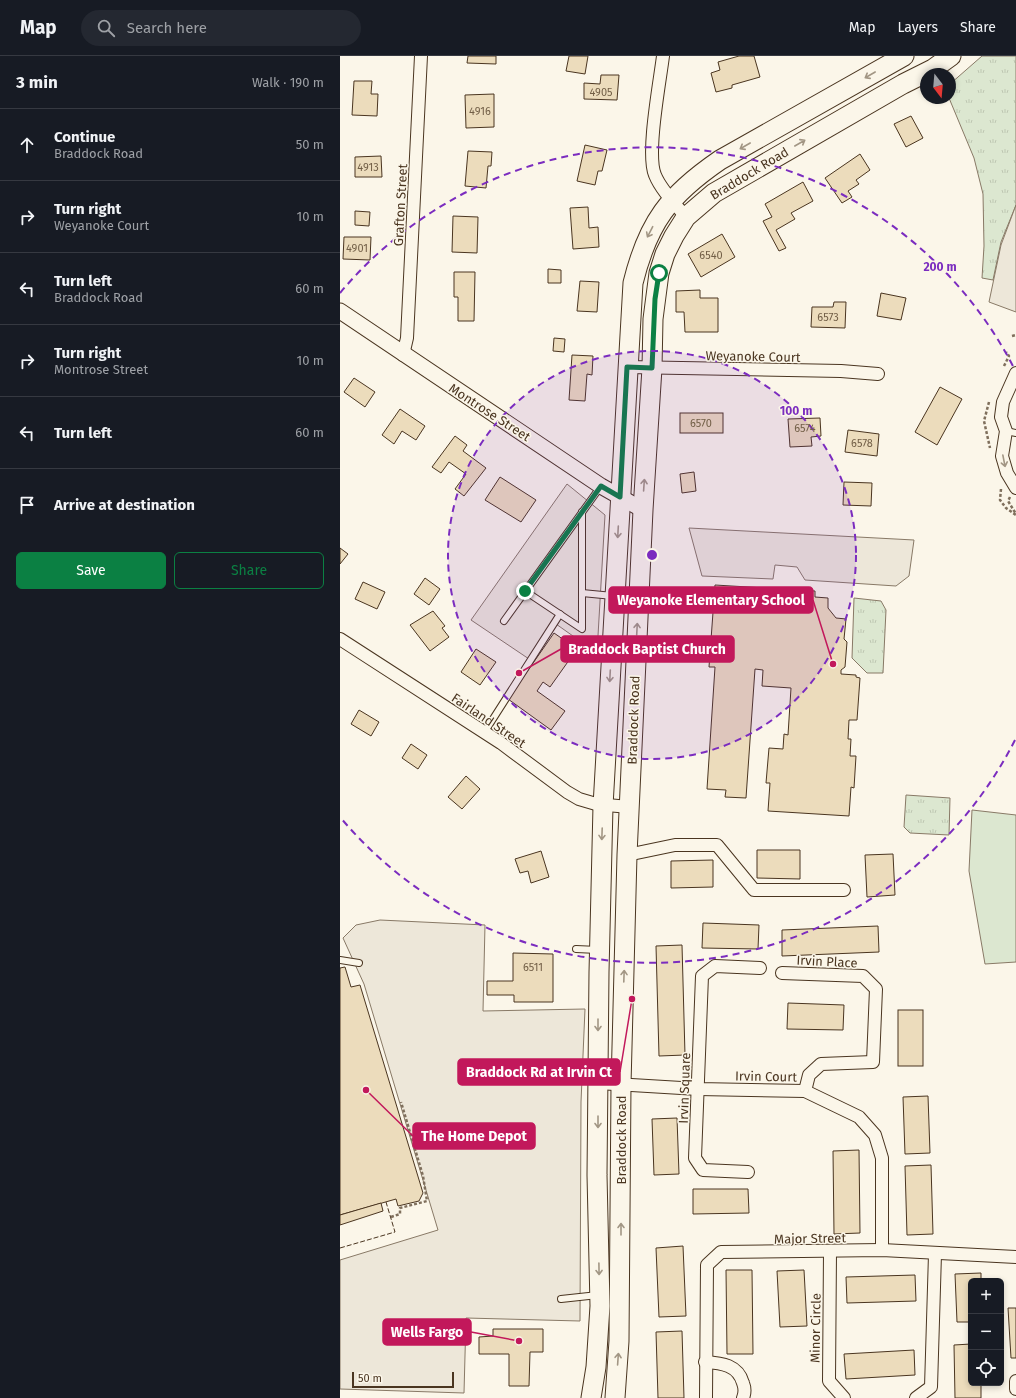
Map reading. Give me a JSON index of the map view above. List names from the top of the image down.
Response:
{
  "streets": {
    "main road": ["Braddock Road"],
    "street": [
      "Grafton Street",
      "Weyanoke Court",
      "Montrose Street",
      "Fairland Street",
      "Irvin Place",
      "Irvin Court",
      "Irvin Square",
      "Major Street",
      "Minor Circle"
    ]
  },
  "crossings": [
    ["Braddock Road", "Weyanoke Court"],
    ["Braddock Road", "Montrose Street"],
    ["Braddock Road", "Fairland Street"],
    ["Braddock Road", "Irvin Court"],
    ["Grafton Street", "Montrose Street"],
    ["Irvin Place", "Irvin Court"],
    ["Irvin Court", "Irvin Square"],
    ["Irvin Court", "Major Street"],
    ["Major Street", "Minor Circle"]
  ],
  "places": [
    "Weyanoke Elementary School",
    "Braddock Baptist Church",
    "Braddock Rd at Irvin Ct",
    "The Home Depot",
    "Wells Fargo"
  ],
  "house_numbers": [
    "4905",
    "4916",
    "4913",
    "4901",
    "6540",
    "6573",
    "6570",
    "6574",
    "6578",
    "6511"
  ],
  "scale_bar": "50 m",
  "north": "bottom",
  "page": {
    "header": "Map",
    "search": "Search here",
    "nav": ["Map", "Layers", "Share"],
    "heading": ["3 min", "Walk · 190 m"],
    "list": [
      ["Continue", "Braddock Road", "50 m"],
      ["Turn right", "Weyanoke Court", "10 m"],
      ["Turn left", "Braddock Road", "60 m"],
      ["Turn right", "Montrose Street", "10 m"],
      ["Turn left", "60 m"],
      "Arrive at destination"
    ],
    "buttons": ["Save", "Share"],
    "map_buttons": ["+", "−"],
    "scale": "50 m"
  },
  "rings": ["200 m", "100 m"]
}
